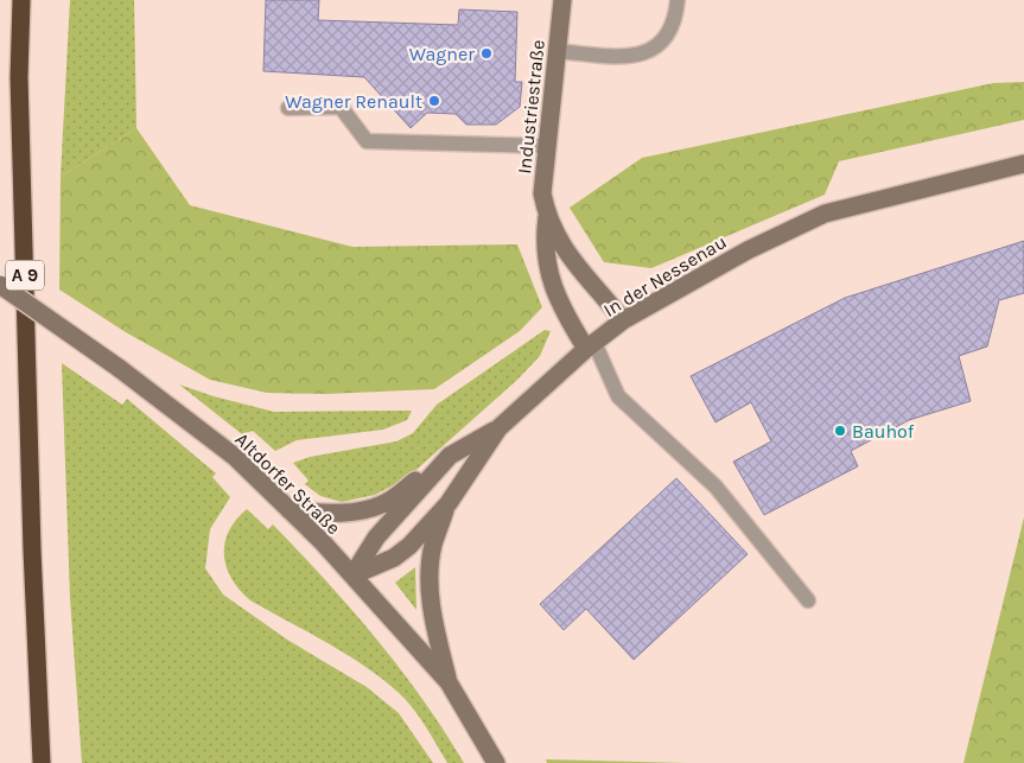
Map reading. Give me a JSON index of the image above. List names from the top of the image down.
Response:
{
  "streets": {
    "highway": ["A 9"],
    "street": ["Industriestraße", "In der Nessenau", "Altdorfer Straße"]
  },
  "crossings": [
    ["Industriestraße", "In der Nessenau"],
    ["In der Nessenau", "Altdorfer Straße"]
  ],
  "places": ["Wagner", "Wagner Renault", "Bauhof"]
}
